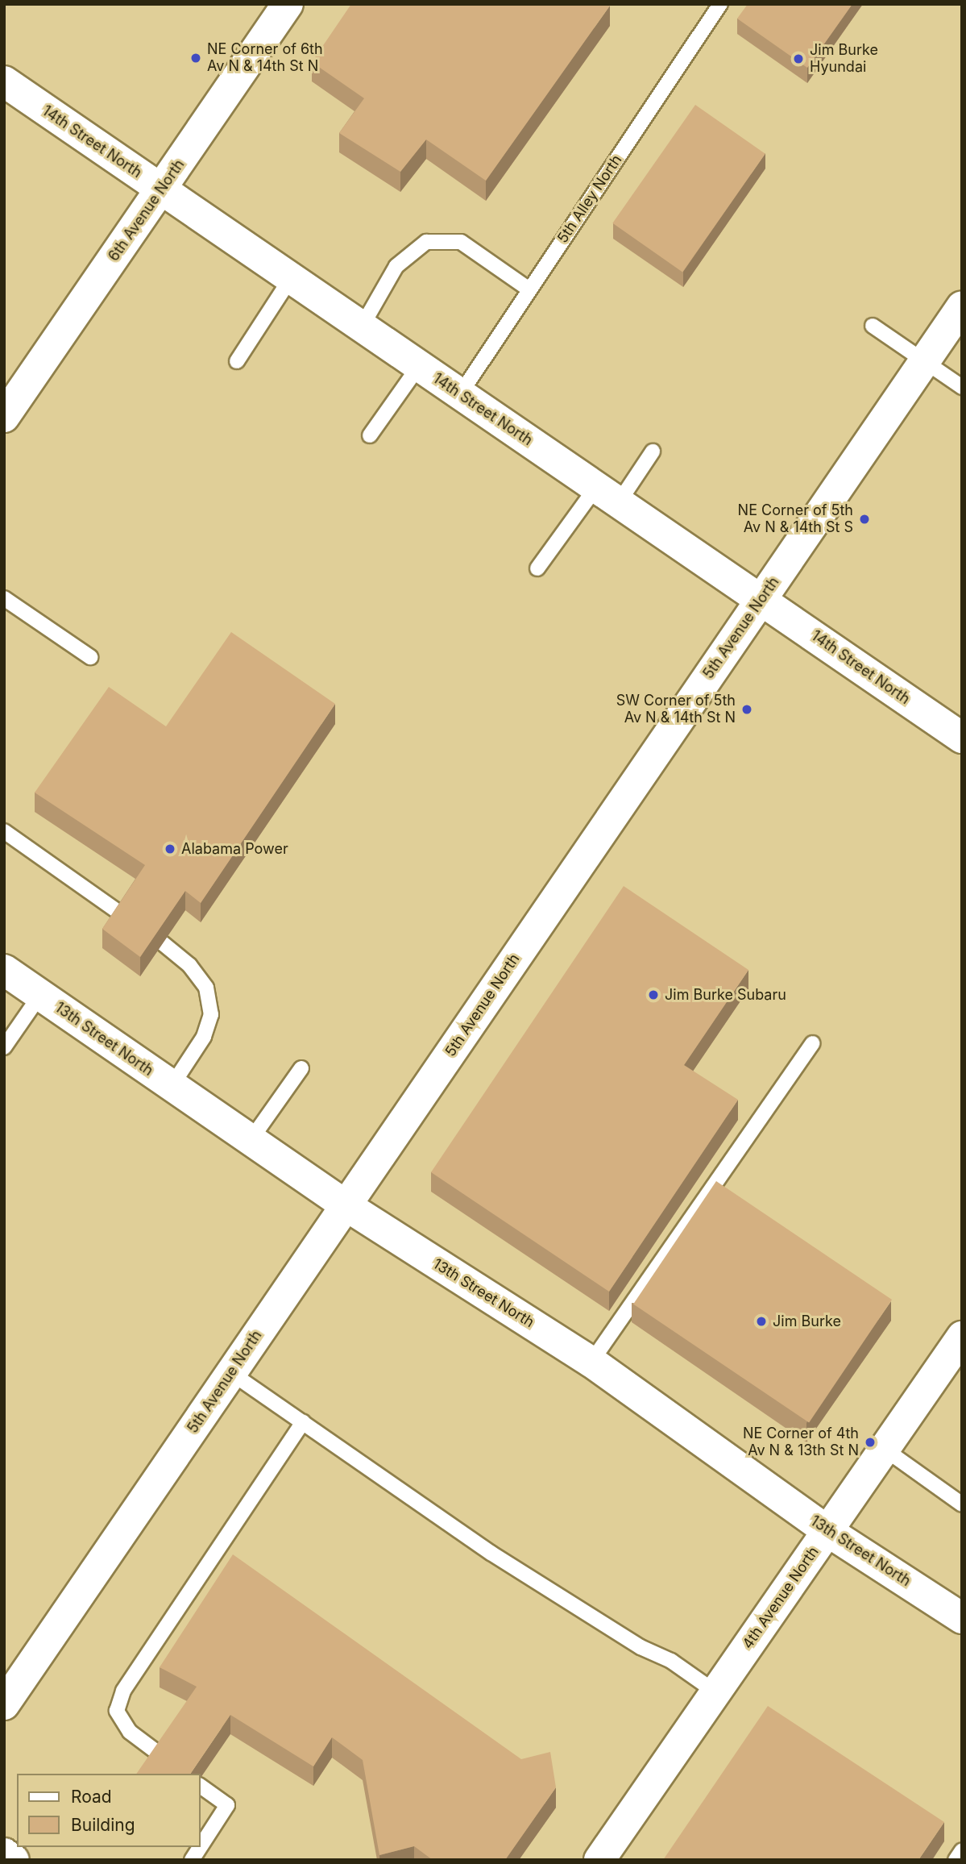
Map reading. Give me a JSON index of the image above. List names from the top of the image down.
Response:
{
  "streets": {
    "street": [
      "14th Street North",
      "6th Avenue North",
      "5th Avenue North",
      "13th Street North",
      "4th Avenue North"
    ],
    "lane": ["5th Alley North"]
  },
  "crossings": [
    ["14th Street North", "5th Alley North"],
    ["14th Street North", "6th Avenue North"],
    ["14th Street North", "5th Avenue North"],
    ["5th Avenue North", "13th Street North"],
    ["13th Street North", "4th Avenue North"]
  ],
  "places": [
    "NE Corner of 6th Av N & 14th St N",
    "Jim Burke Hyundai",
    "NE Corner of 5th Av N & 14th St S",
    "SW Corner of 5th Av N & 14th St N",
    "Alabama Power",
    "Jim Burke Subaru",
    "Jim Burke",
    "NE Corner of 4th Av N & 13th St N"
  ],
  "legend": ["Road", "Building"]
}
